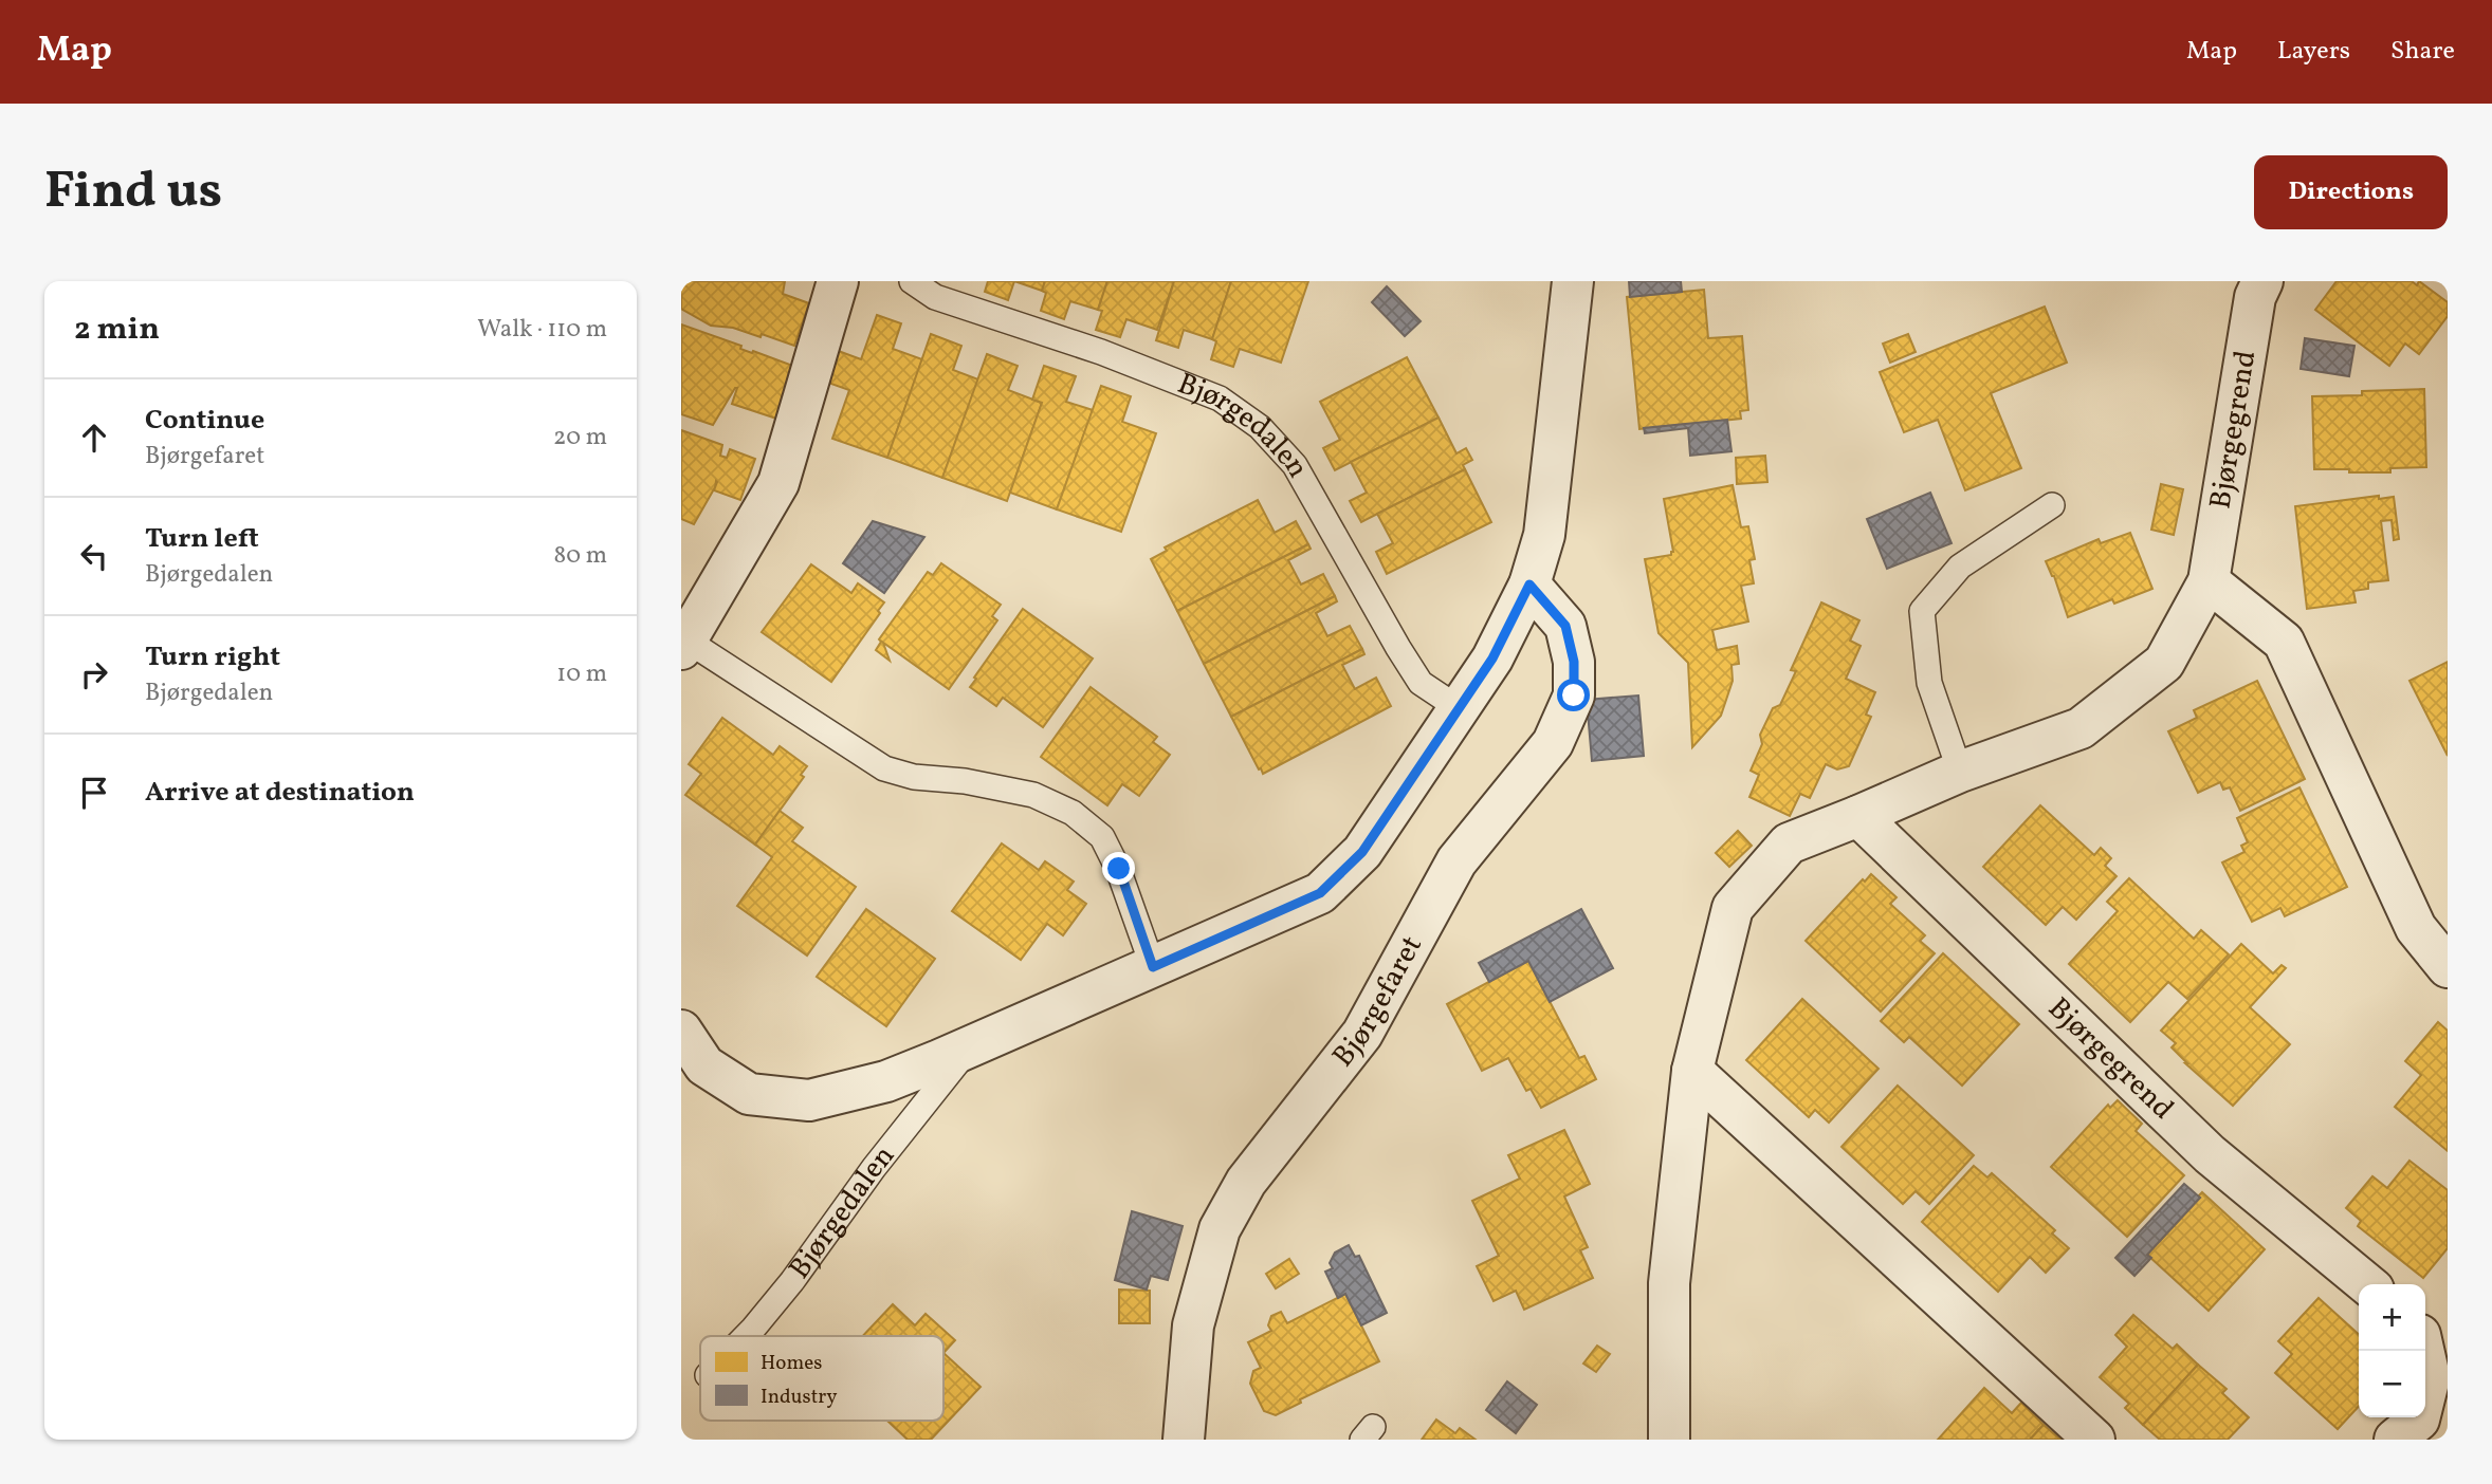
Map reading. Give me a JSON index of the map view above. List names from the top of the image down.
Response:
{
  "streets": {
    "street": ["Bjørgegrend", "Bjørgedalen", "Bjørgefaret"]
  },
  "crossings": [
    ["Bjørgedalen", "Bjørgefaret"]
  ],
  "legend": ["Homes", "Industry"],
  "page": {
    "header": "Map",
    "nav": ["Map", "Layers", "Share"],
    "buttons": "Directions",
    "title": "Find us",
    "heading": ["2 min", "Walk · 110 m"],
    "list": [
      ["Continue", "Bjørgefaret", "20 m"],
      ["Turn left", "Bjørgedalen", "80 m"],
      ["Turn right", "Bjørgedalen", "10 m"],
      "Arrive at destination"
    ],
    "map_buttons": ["+", "−"]
  }
}
